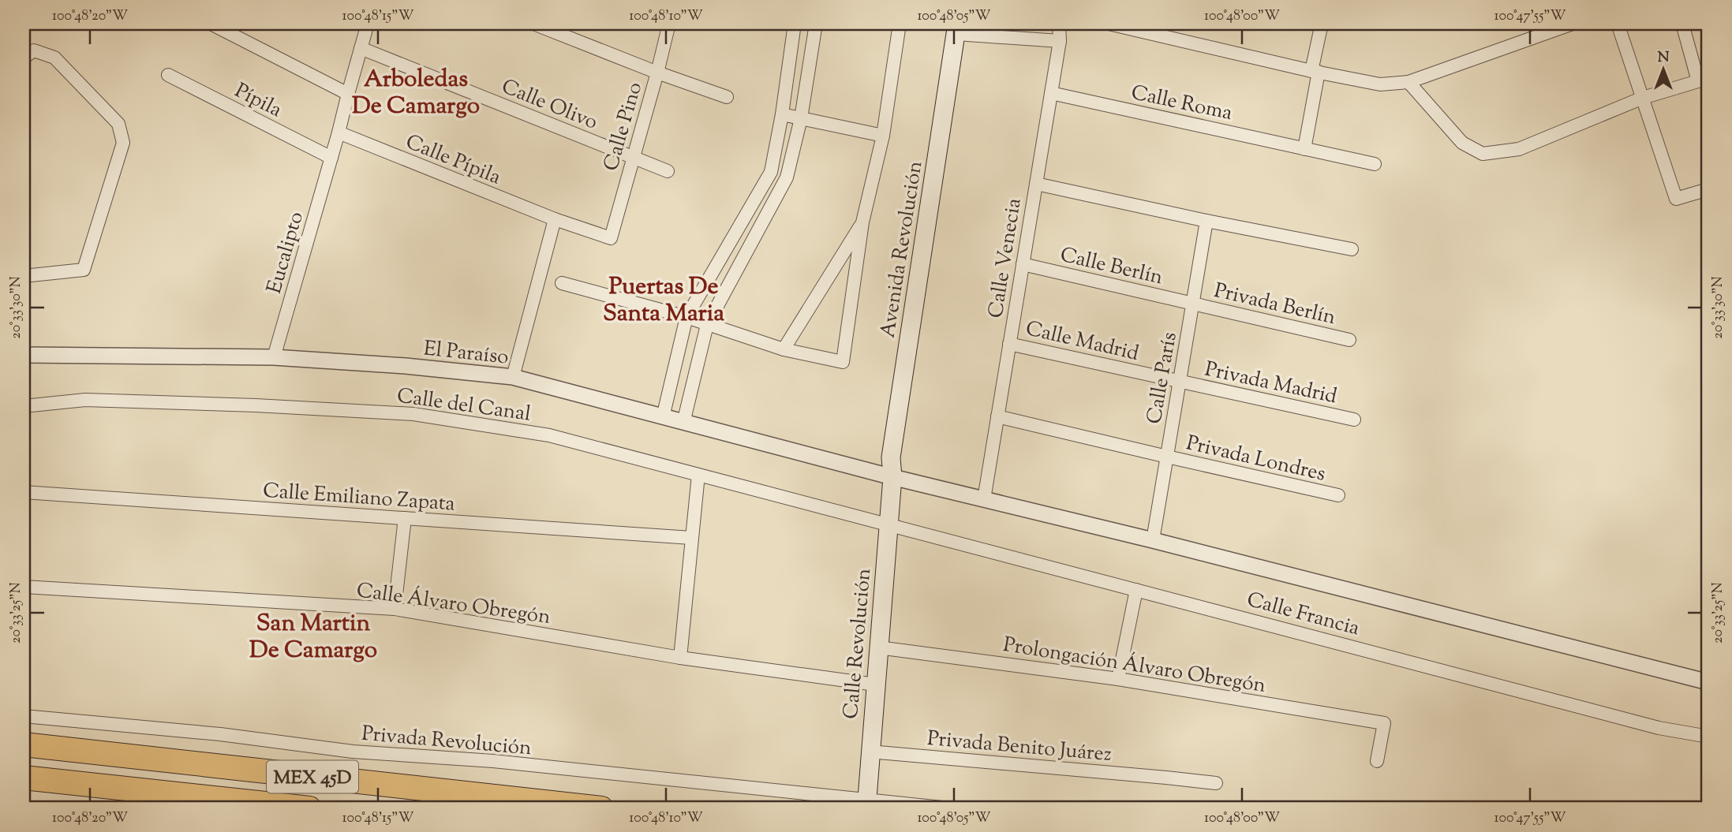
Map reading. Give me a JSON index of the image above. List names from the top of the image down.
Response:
{
  "streets": {
    "highway": ["MEX 45D"],
    "main road": ["Avenida Revolución", "Calle Revolución"],
    "street": [
      "Pípila",
      "Calle Roma",
      "Calle Olivo",
      "Calle Pino",
      "Calle Pípila",
      "Eucalipto",
      "Calle Venecia",
      "Calle Berlín",
      "Privada Berlín",
      "Calle Madrid",
      "El Paraíso",
      "Calle París",
      "Privada Madrid",
      "Calle del Canal",
      "Privada Londres",
      "Calle Emiliano Zapata",
      "Calle Álvaro Obregón",
      "Calle Francia",
      "Prolongación Álvaro Obregón",
      "Privada Revolución",
      "Privada Benito Juárez"
    ]
  },
  "crossings": [
    ["Pípila", "Eucalipto"],
    ["Calle Roma", "Calle Venecia"],
    ["Calle Olivo", "Calle Pino"],
    ["Calle Olivo", "Eucalipto"],
    ["Calle Pino", "Calle Pípila"],
    ["Calle Pípila", "Eucalipto"],
    ["Avenida Revolución", "El Paraíso"],
    ["Avenida Revolución", "Calle Francia"],
    ["Avenida Revolución", "Calle Revolución"],
    ["Eucalipto", "El Paraíso"],
    ["Calle Venecia", "Calle Berlín"],
    ["Calle Venecia", "Calle Madrid"],
    ["Calle Venecia", "Privada Londres"],
    ["Calle Venecia", "Calle Francia"],
    ["Calle Berlín", "Privada Berlín"],
    ["Calle Berlín", "Calle París"],
    ["Privada Berlín", "Calle París"],
    ["Calle Madrid", "Calle París"],
    ["Calle Madrid", "Privada Madrid"],
    ["El Paraíso", "Calle Francia"],
    ["El Paraíso", "Calle Revolución"],
    ["Calle París", "Privada Madrid"],
    ["Calle París", "Privada Londres"],
    ["Calle París", "Calle Francia"],
    ["Calle del Canal", "Calle Francia"],
    ["Calle del Canal", "Calle Revolución"],
    ["Calle Álvaro Obregón", "Calle Revolución"],
    ["Calle Francia", "Calle Revolución"],
    ["Calle Revolución", "Prolongación Álvaro Obregón"],
    ["Calle Revolución", "Privada Revolución"],
    ["Calle Revolución", "Privada Benito Juárez"]
  ],
  "districts": ["Arboledas De Camargo", "Puertas De Santa Maria", "San Martin De Camargo"],
  "north": "top",
  "coordinates": [
    "100°48'20\"W",
    "100°48'15\"W",
    "100°48'10\"W",
    "100°48'05\"W",
    "100°48'00\"W",
    "100°47'55\"W",
    "20°33'30\"N",
    "20°33'25\"N"
  ]
}
